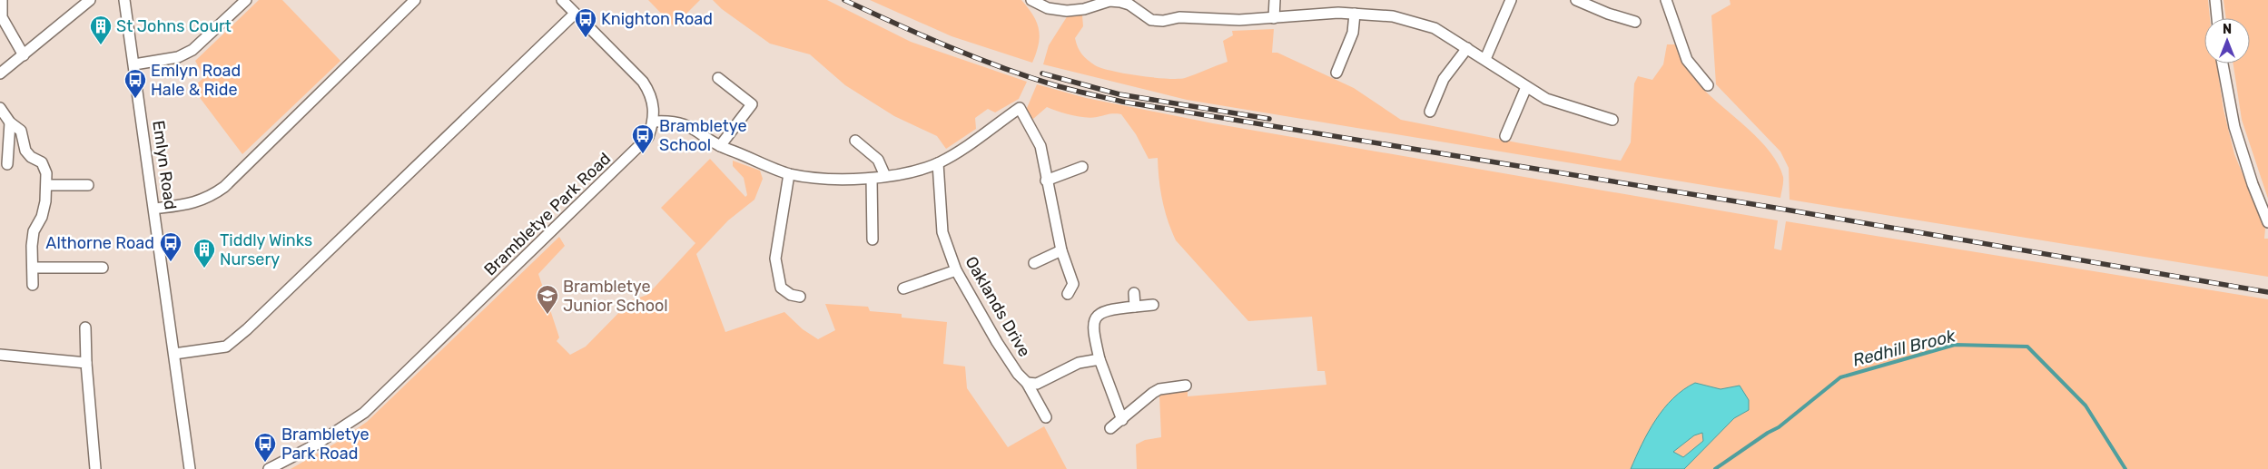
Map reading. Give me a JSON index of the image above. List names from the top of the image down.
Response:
{
  "streets": {
    "street": ["Emlyn Road", "Brambletye Park Road", "Oaklands Drive"]
  },
  "water": ["Redhill Brook"],
  "places": {
    "bus stop": [
      "Knighton Road",
      "Emlyn Road Hale & Ride",
      "Brambletye School",
      "Althorne Road",
      "Brambletye Park Road"
    ],
    "building": ["St Johns Court", "Tiddly Winks Nursery"],
    "school or university": ["Brambletye Junior School"]
  },
  "north": "top"
}
